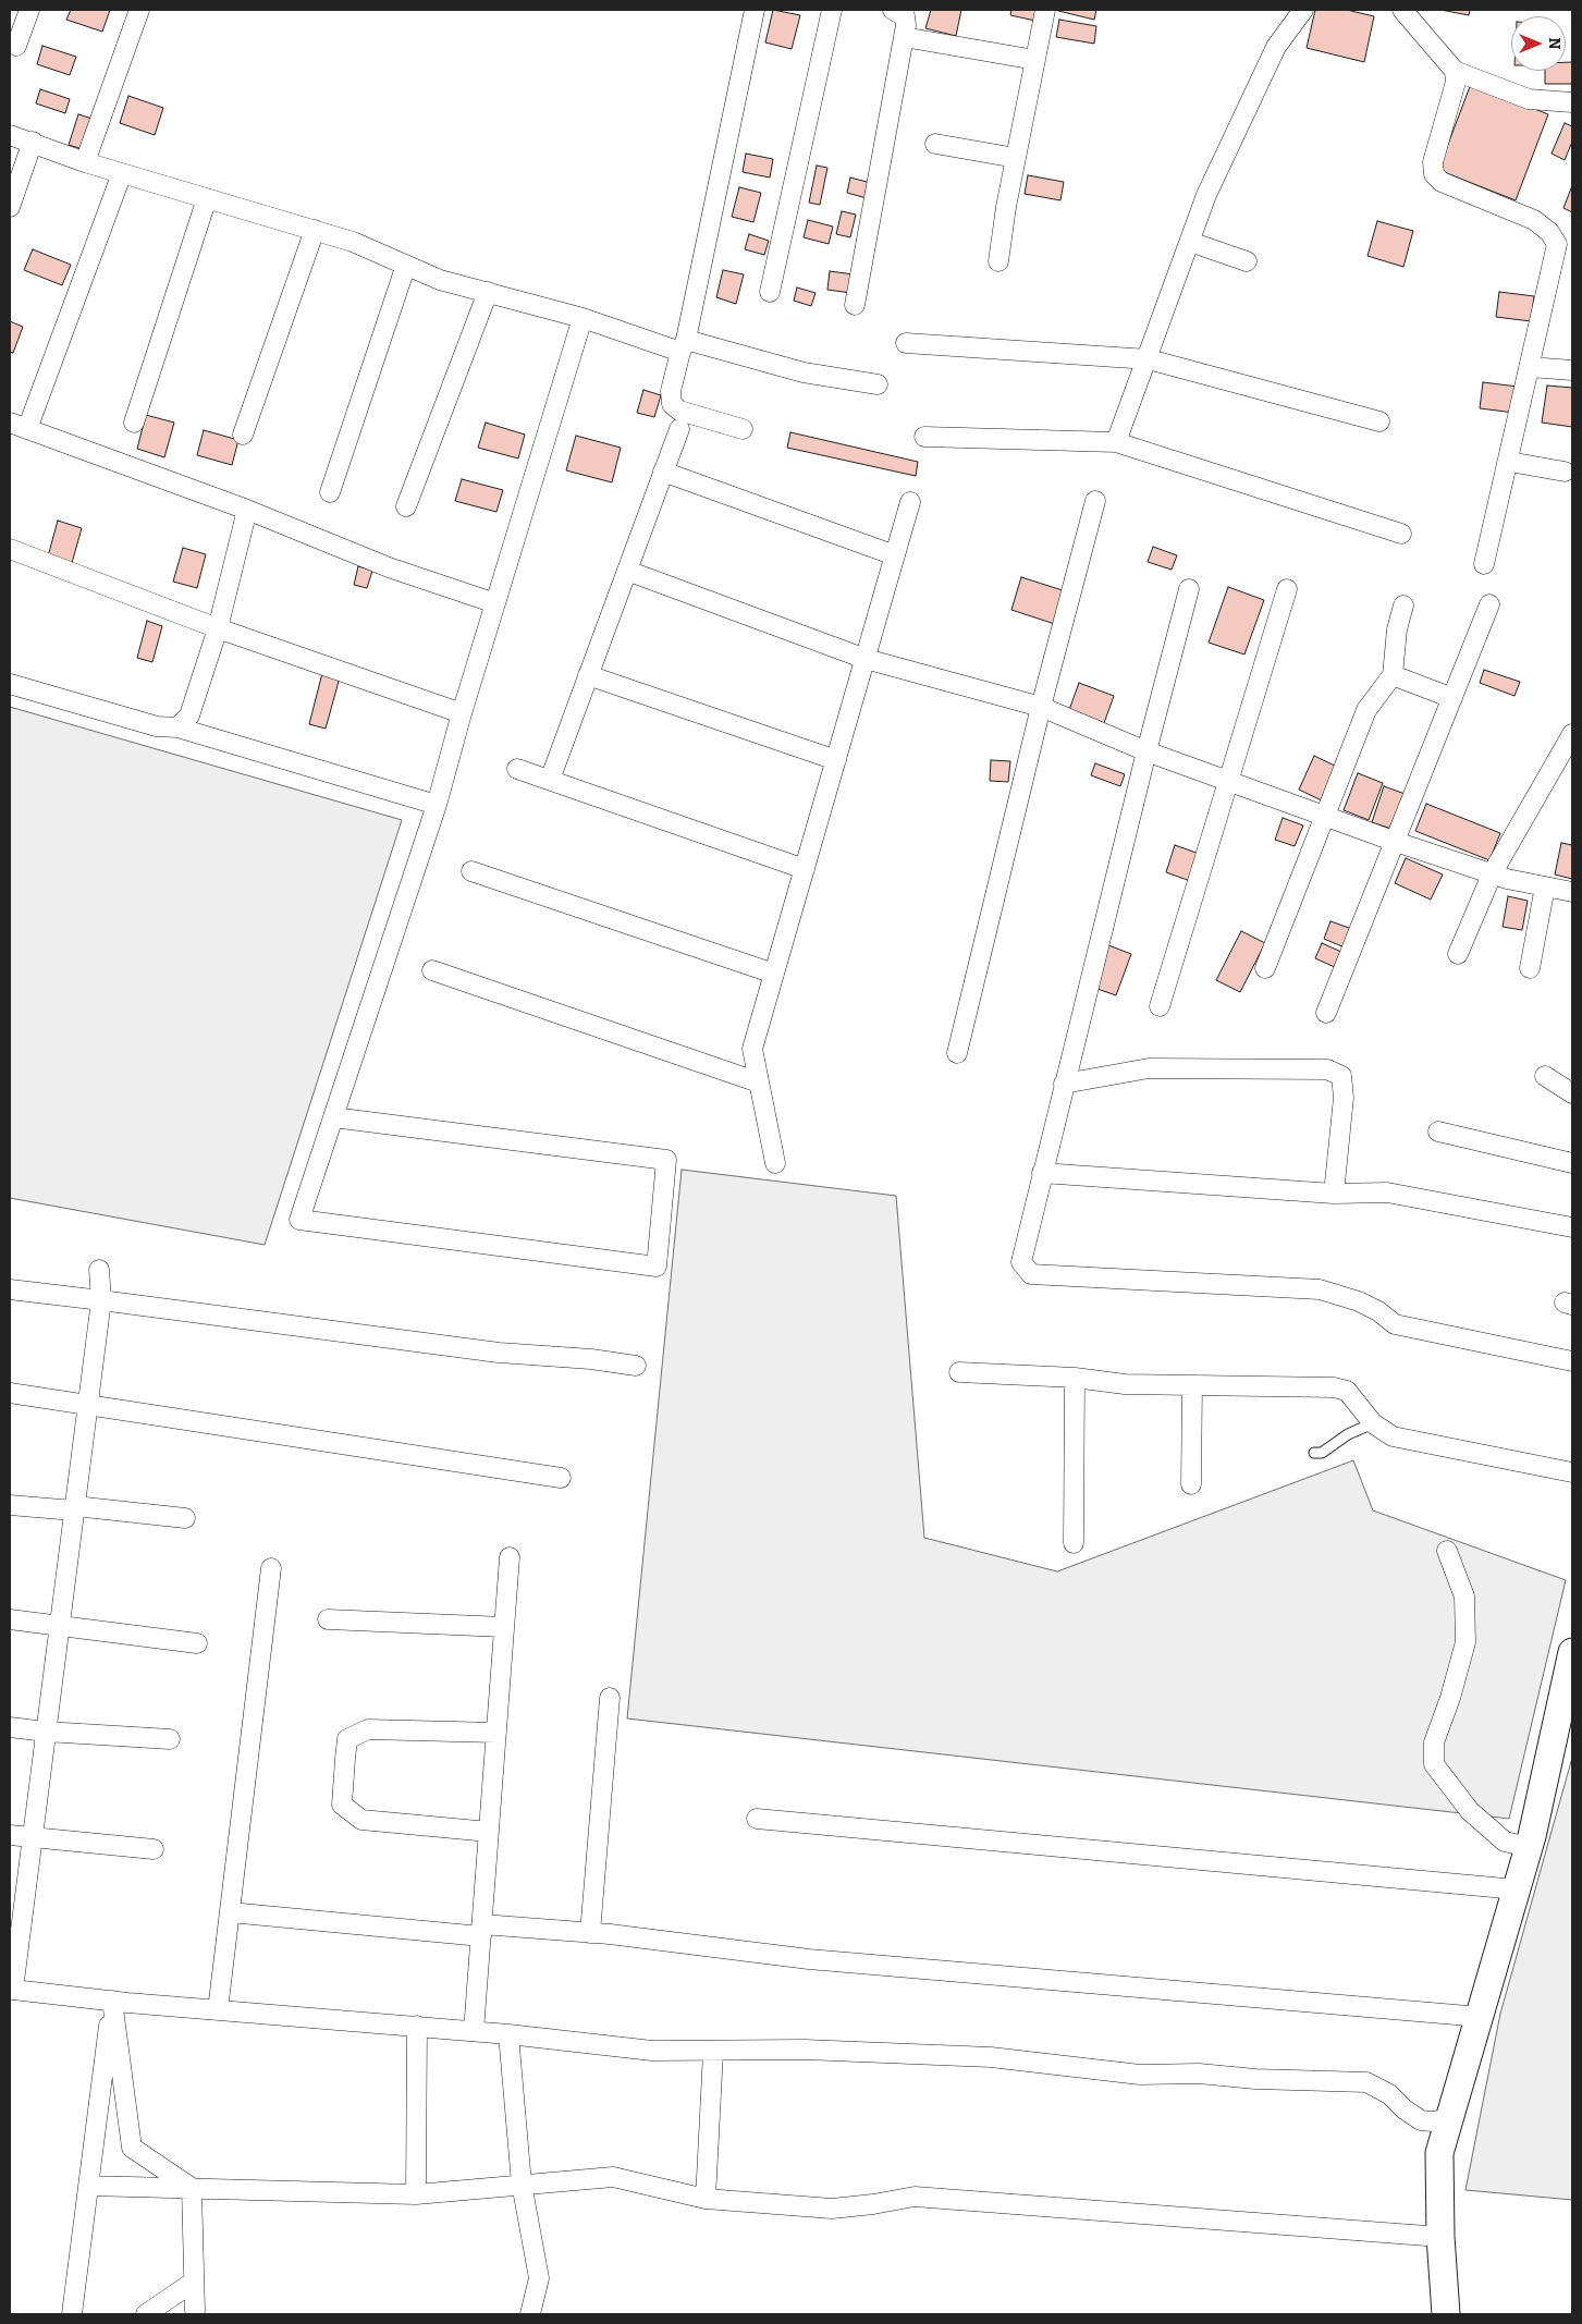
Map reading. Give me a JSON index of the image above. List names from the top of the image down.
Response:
{
  "north": "right"
}
